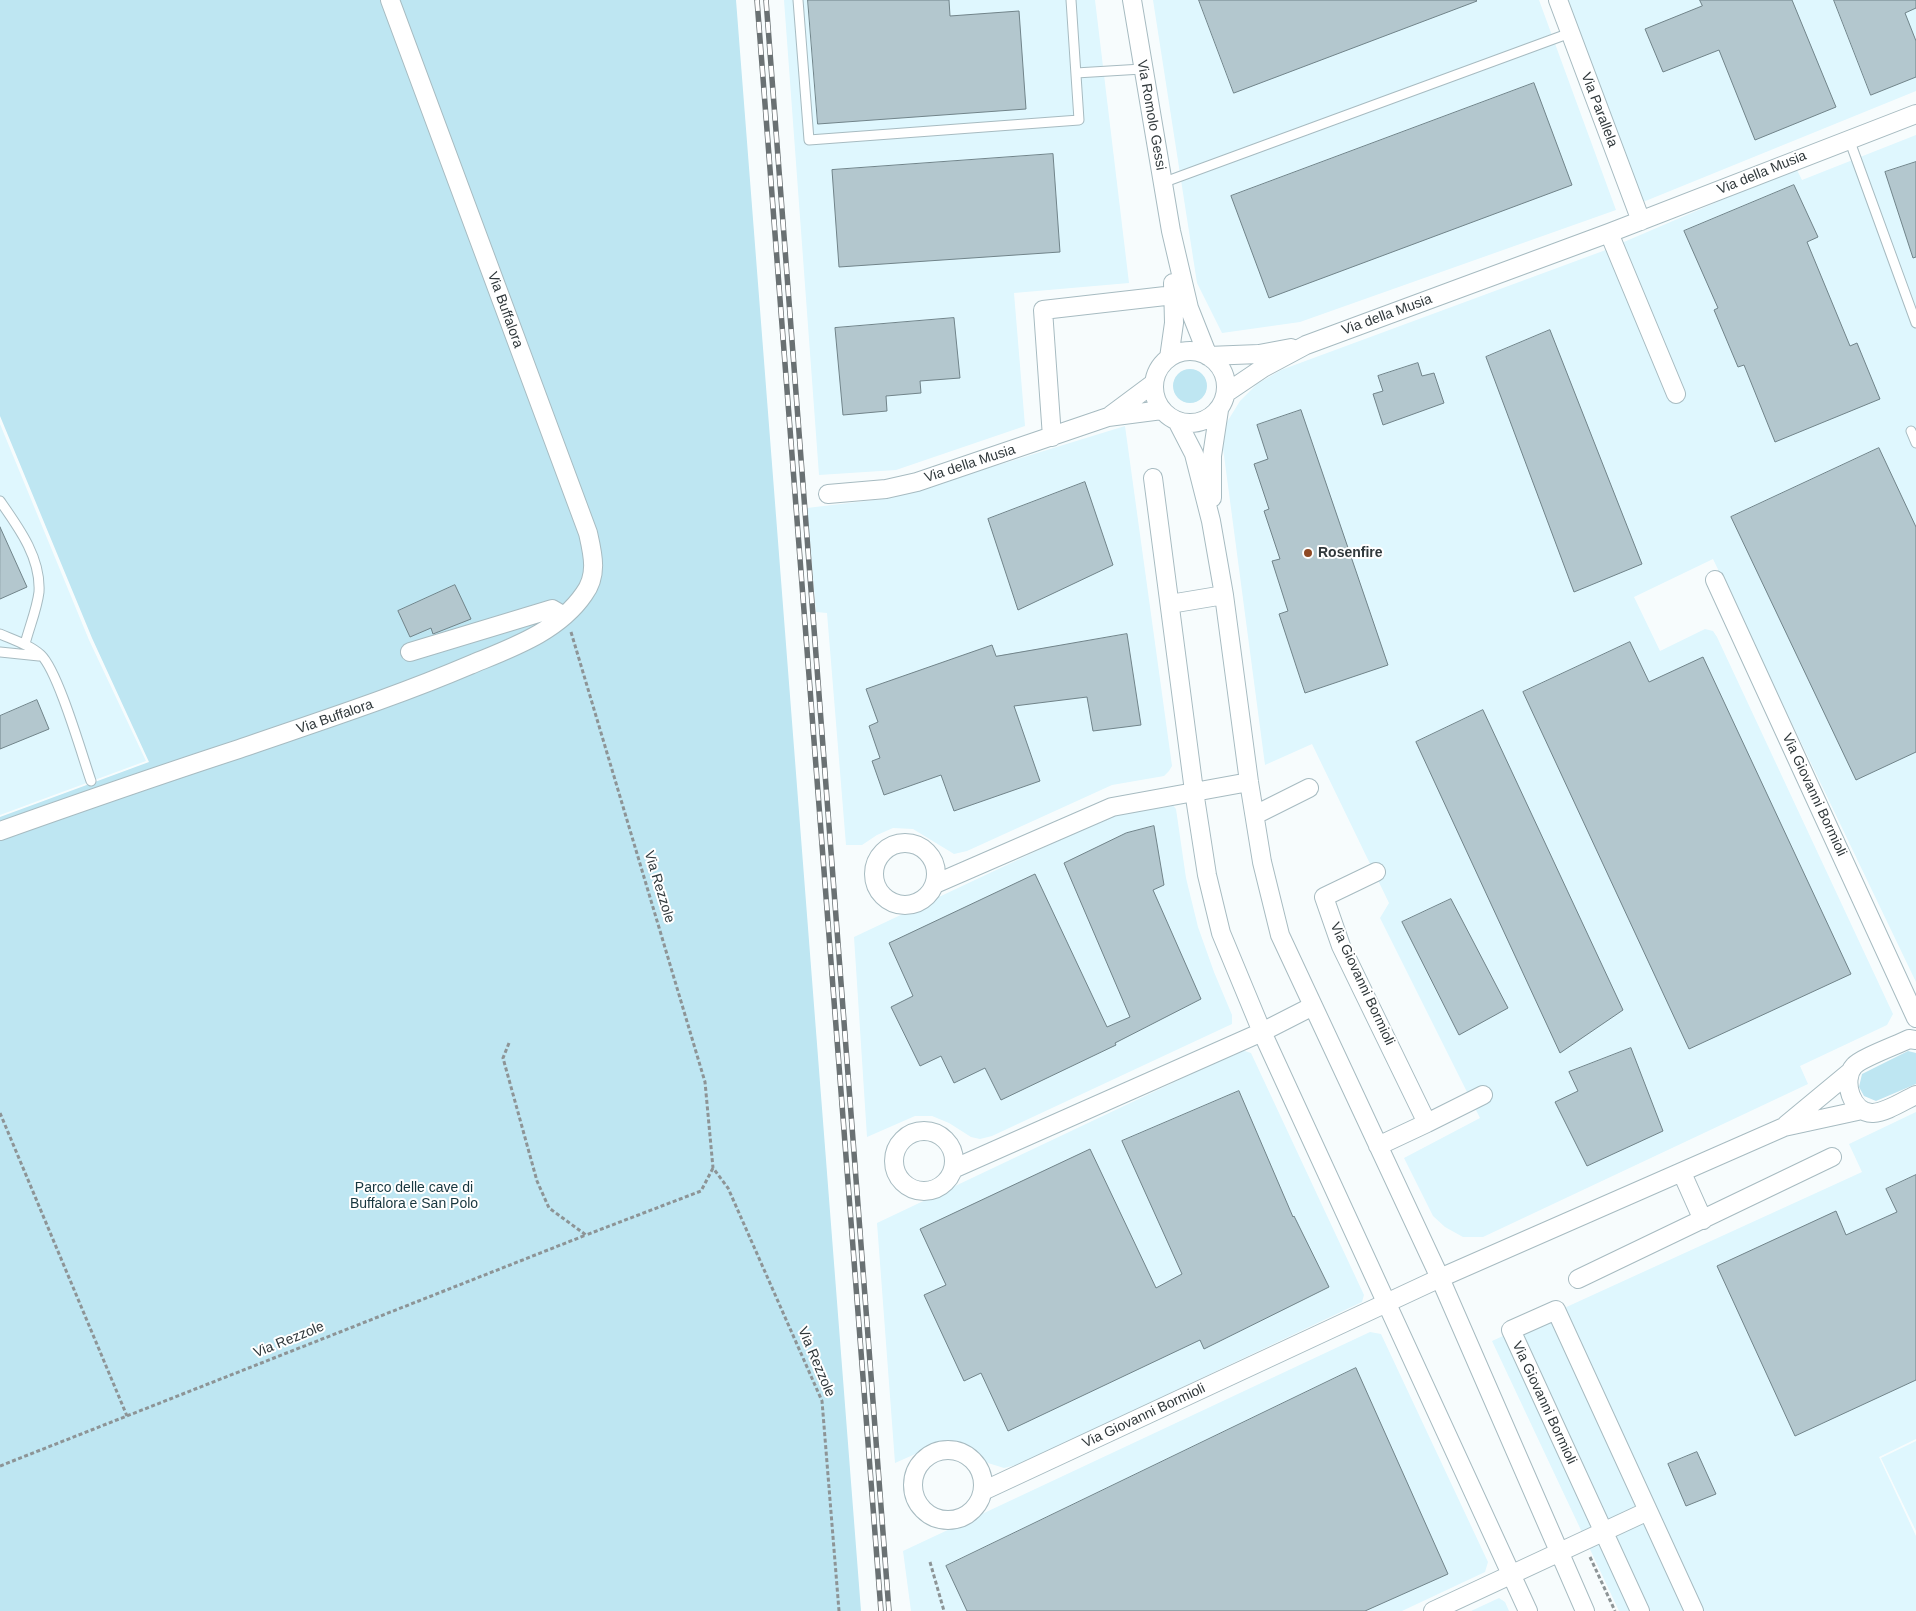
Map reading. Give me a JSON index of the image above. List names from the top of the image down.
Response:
{
  "streets": {
    "street": [
      "Via Parallela",
      "Via Romolo Gessi",
      "Via della Musia",
      "Via Buffalora",
      "Via Giovanni Bormioli"
    ],
    "path": ["Via Rezzole"]
  },
  "crossings": [
    ["Via Parallela", "Via della Musia"],
    ["Via Romolo Gessi", "Via della Musia"],
    ["Via Buffalora", "Via Rezzole"]
  ],
  "parks": ["Parco delle cave di Buffalora e San Polo"],
  "places": ["Rosenfire"]
}
